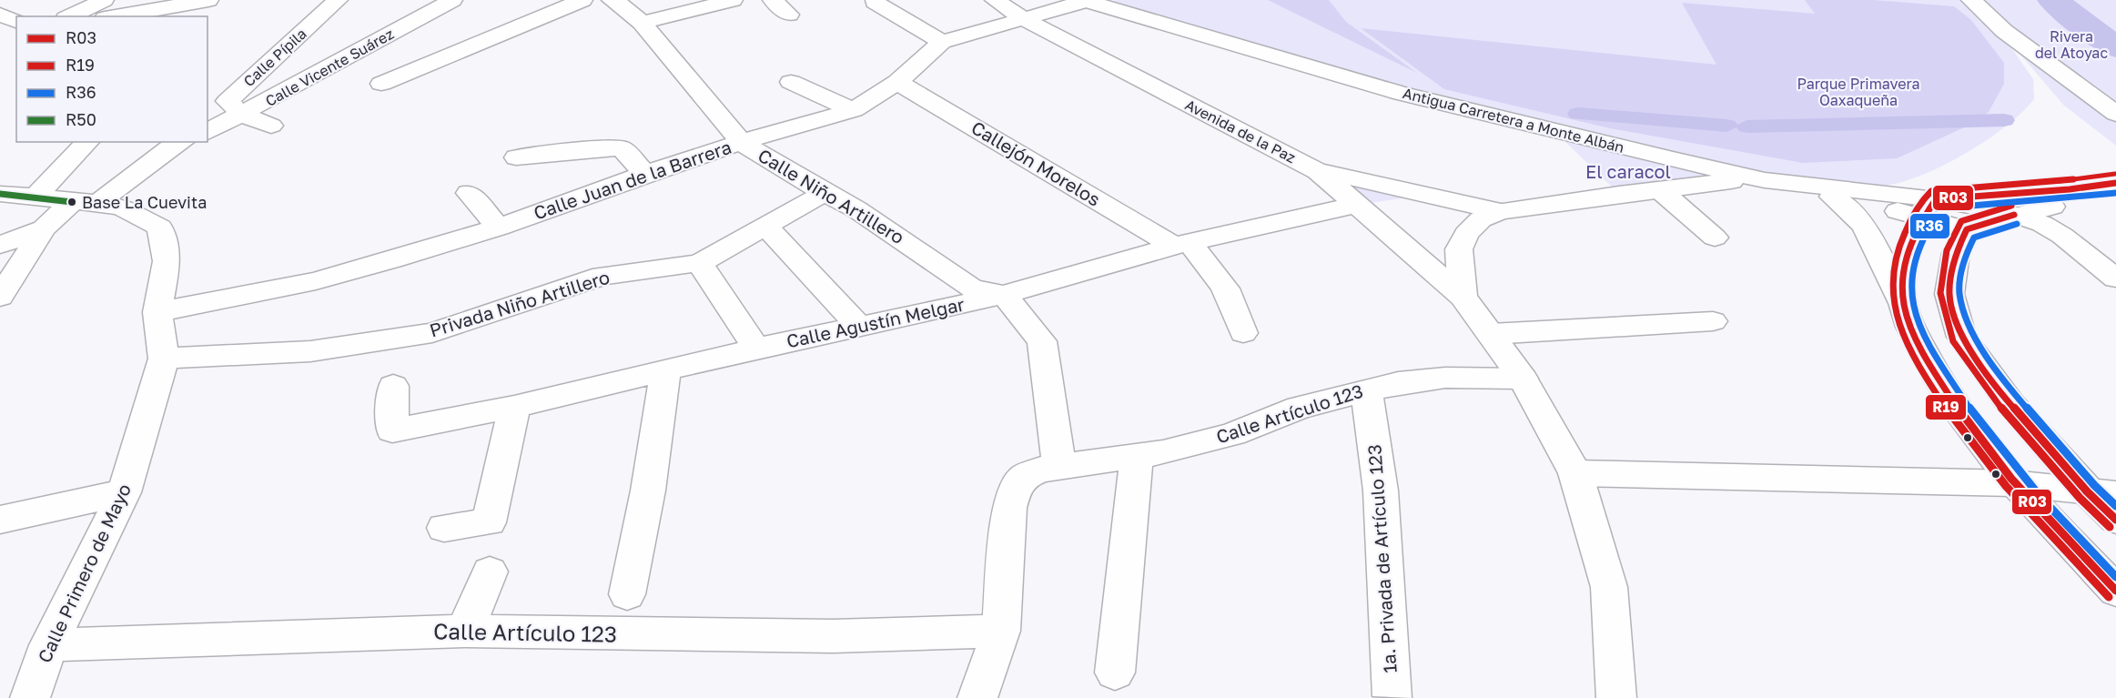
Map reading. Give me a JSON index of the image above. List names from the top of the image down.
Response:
{
  "streets": {
    "street": [
      "Calle Pípila",
      "Calle Vicente Suárez",
      "Antigua Carretera a Monte Albán",
      "Avenida de la Paz",
      "Callejón Morelos",
      "Calle Juan de la Barrera",
      "Calle Niño Artillero",
      "Privada Niño Artillero",
      "Calle Agustín Melgar",
      "Calle Artículo 123",
      "1a. Privada de Artículo 123",
      "Calle Primero de Mayo"
    ]
  },
  "crossings": [
    ["Calle Pípila", "Calle Vicente Suárez"],
    ["Antigua Carretera a Monte Albán", "Calle Juan de la Barrera"],
    ["Avenida de la Paz", "Calle Juan de la Barrera"],
    ["Avenida de la Paz", "Calle Agustín Melgar"],
    ["Avenida de la Paz", "Calle Artículo 123"],
    ["Callejón Morelos", "Calle Juan de la Barrera"],
    ["Callejón Morelos", "Calle Agustín Melgar"],
    ["Calle Juan de la Barrera", "Calle Niño Artillero"],
    ["Calle Juan de la Barrera", "Calle Primero de Mayo"],
    ["Calle Niño Artillero", "Privada Niño Artillero"],
    ["Calle Niño Artillero", "Calle Agustín Melgar"],
    ["Privada Niño Artillero", "Calle Primero de Mayo"],
    ["Calle Artículo 123", "1a. Privada de Artículo 123"],
    ["Calle Artículo 123", "Calle Primero de Mayo"]
  ],
  "parks": ["Rivera del Atoyac", "Parque Primavera Oaxaqueña", "El caracol"],
  "places": ["Base La Cuevita"],
  "lines": [
    "transit line R19",
    "transit line R03",
    "transit line R36",
    "transit line R50"
  ],
  "legend": [
    "R03",
    "R19",
    "R36",
    "R50"
  ]
}
